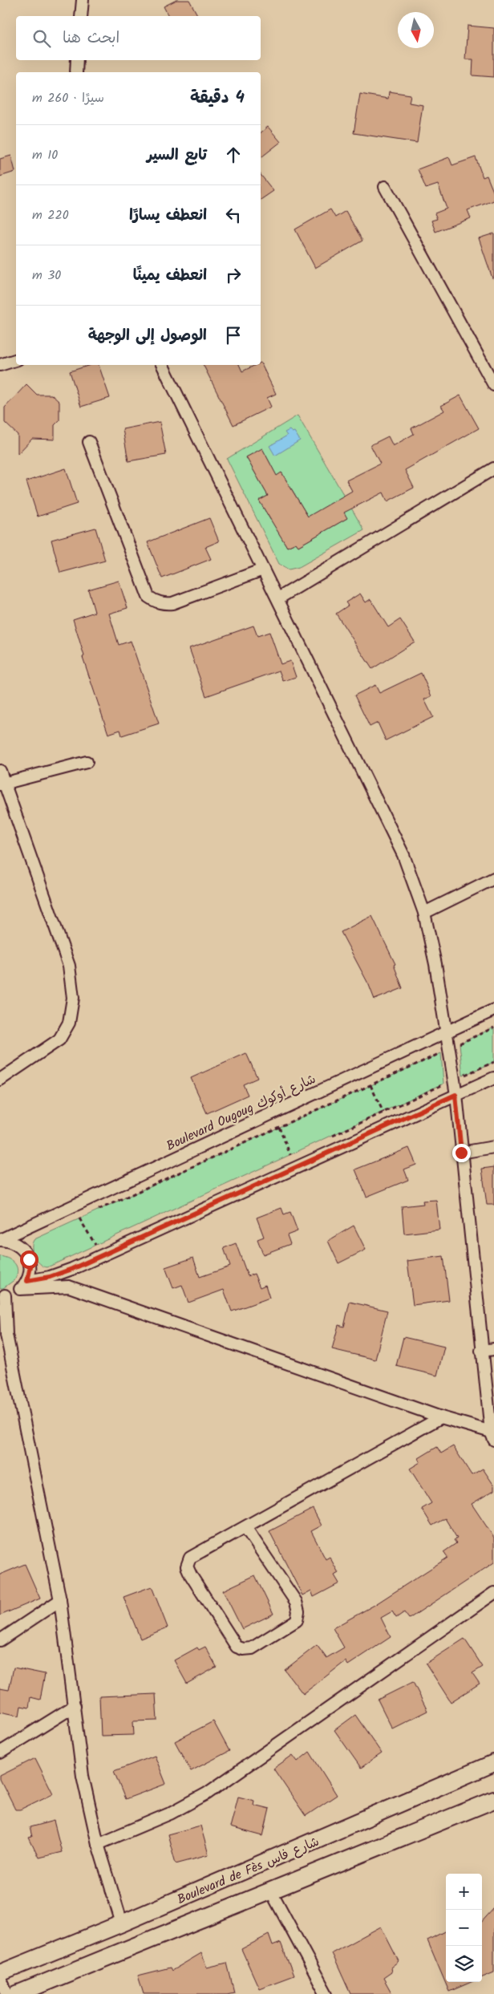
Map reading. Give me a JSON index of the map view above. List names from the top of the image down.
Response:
{
  "streets": {
    "main road": ["Boulevard de Fès شارع فاس"],
    "street": ["Boulevard Ougoug شارع أوكوك"]
  },
  "north": "bottom",
  "page": {
    "search": "ابحث هنا",
    "heading": ["4 دقيقة", "سيرًا · 260 m"],
    "list": [
      ["تابع السير", "10 m"],
      ["انعطف يسارًا", "220 m"],
      ["انعطف يمينًا", "30 m"],
      "الوصول إلى الوجهة"
    ],
    "map_buttons": ["+", "−"]
  }
}
